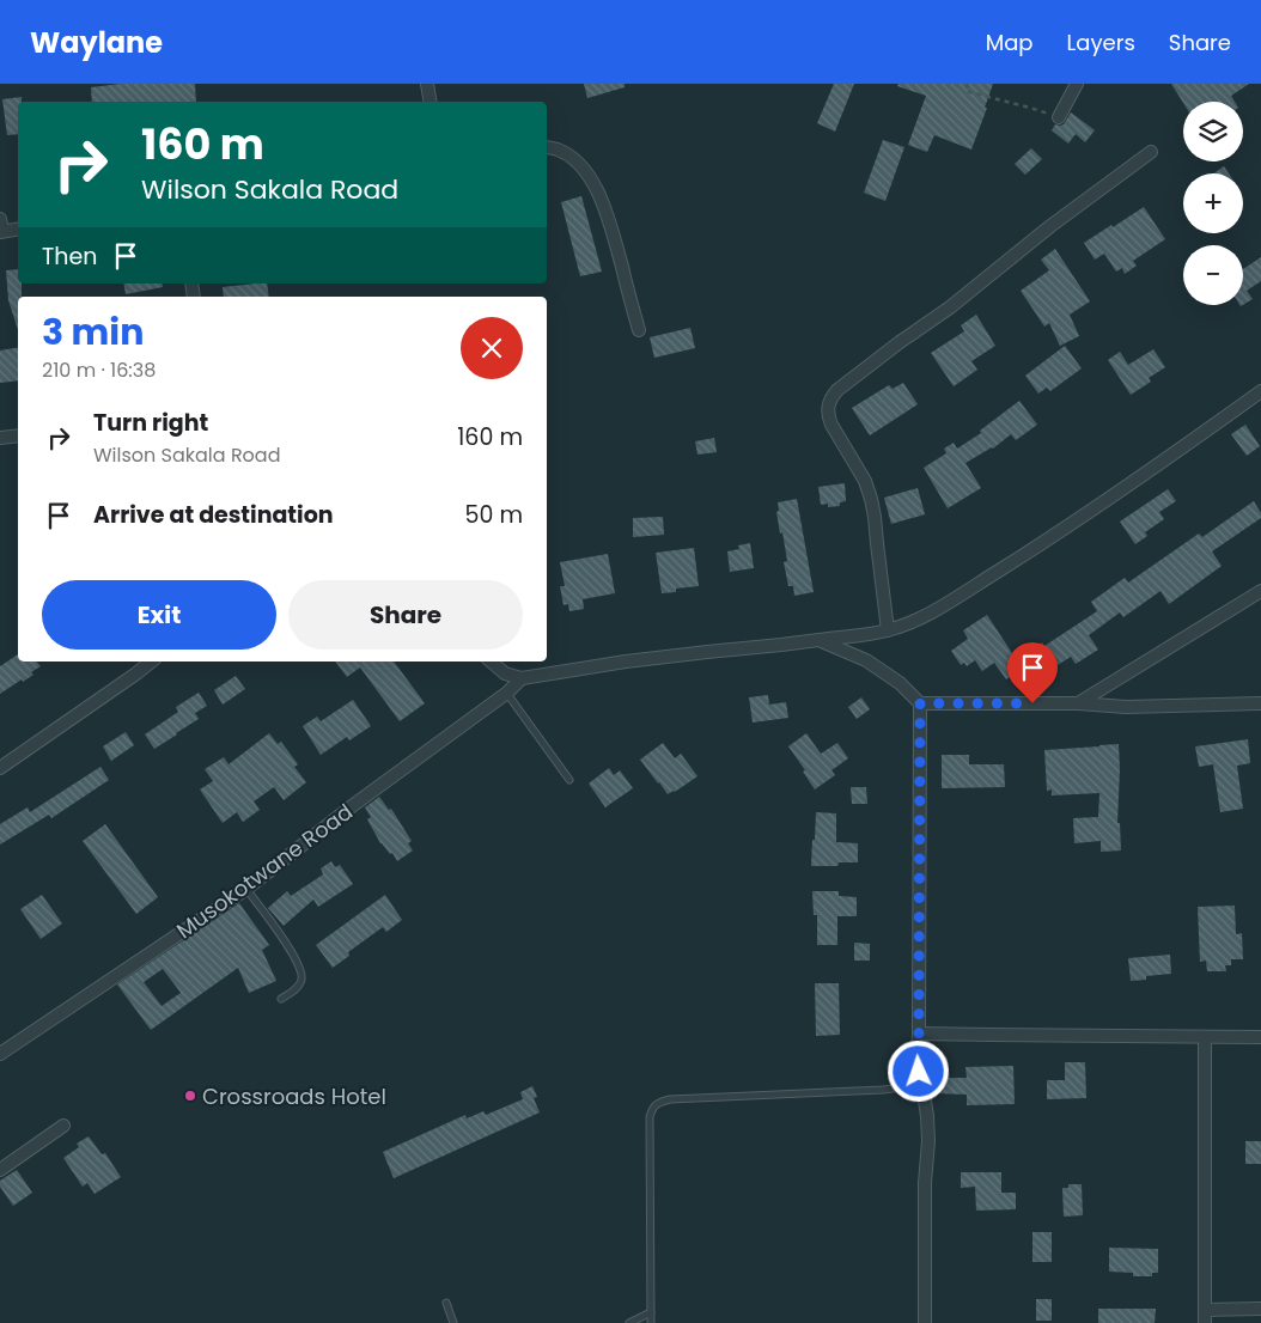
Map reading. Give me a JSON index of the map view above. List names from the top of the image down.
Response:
{
  "streets": {
    "street": ["Musokotwane Road"]
  },
  "places": ["Crossroads Hotel"],
  "page": {
    "header": "Waylane",
    "nav": ["Map", "Layers", "Share"],
    "map_buttons": ["+", "−"],
    "turn": ["160 m", "Wilson Sakala Road"],
    "then": "Then",
    "heading": ["3 min", "210 m · 16:38"],
    "list": [
      {
        "name": "Turn right",
        "note": "Wilson Sakala Road",
        "value": "160 m"
      },
      {
        "name": "Arrive at destination",
        "value": "50 m"
      }
    ],
    "buttons": ["Exit", "Share"]
  }
}
